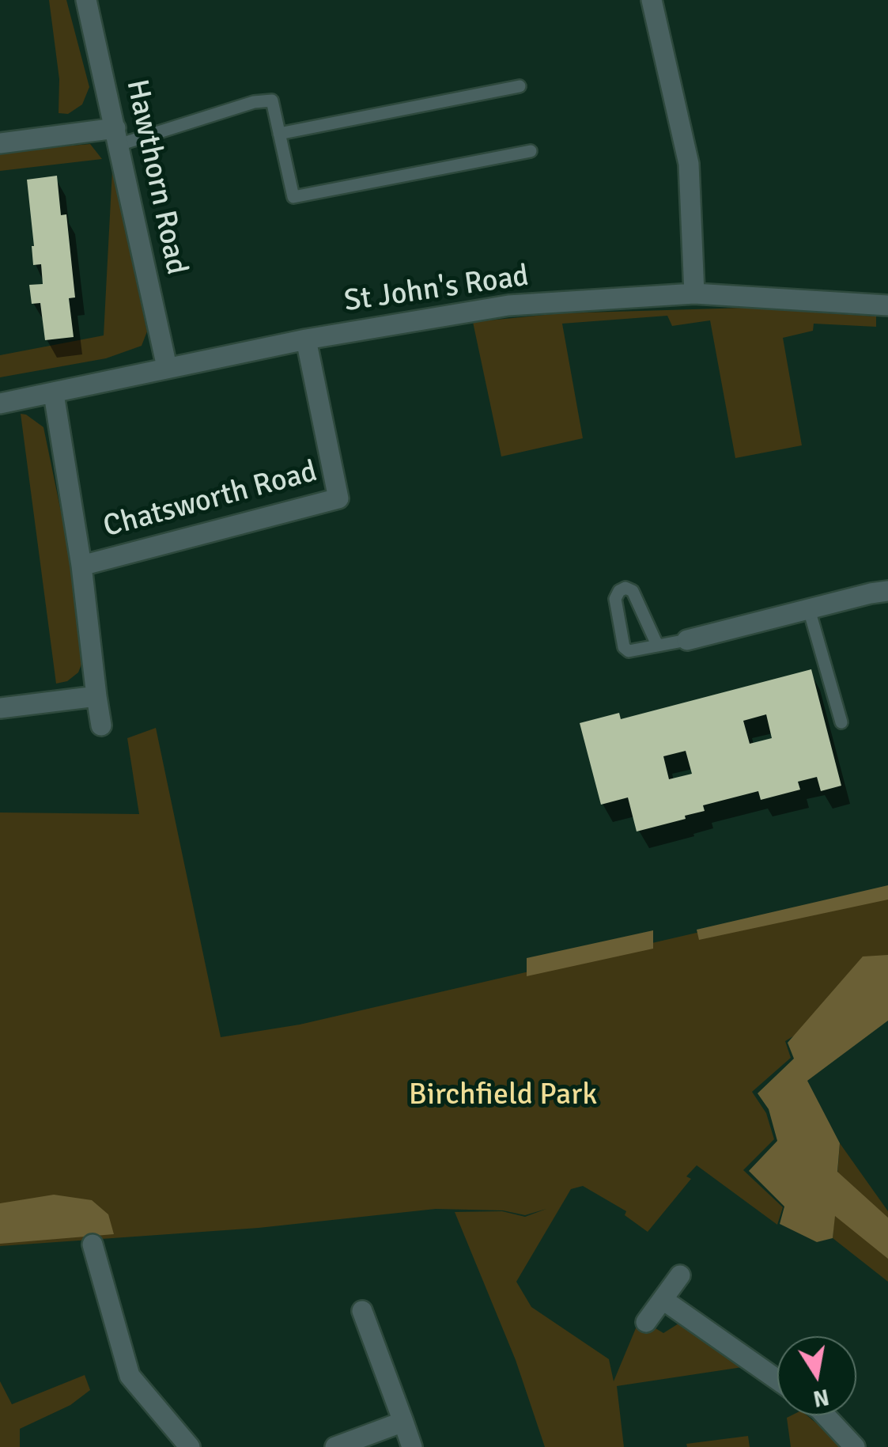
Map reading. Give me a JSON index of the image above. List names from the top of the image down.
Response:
{
  "streets": {
    "street": ["Hawthorn Road", "St John's Road", "Chatsworth Road"]
  },
  "crossings": [
    ["Hawthorn Road", "St John's Road"],
    ["St John's Road", "Chatsworth Road"]
  ],
  "parks": ["Birchfield Park"],
  "north": "bottom"
}
